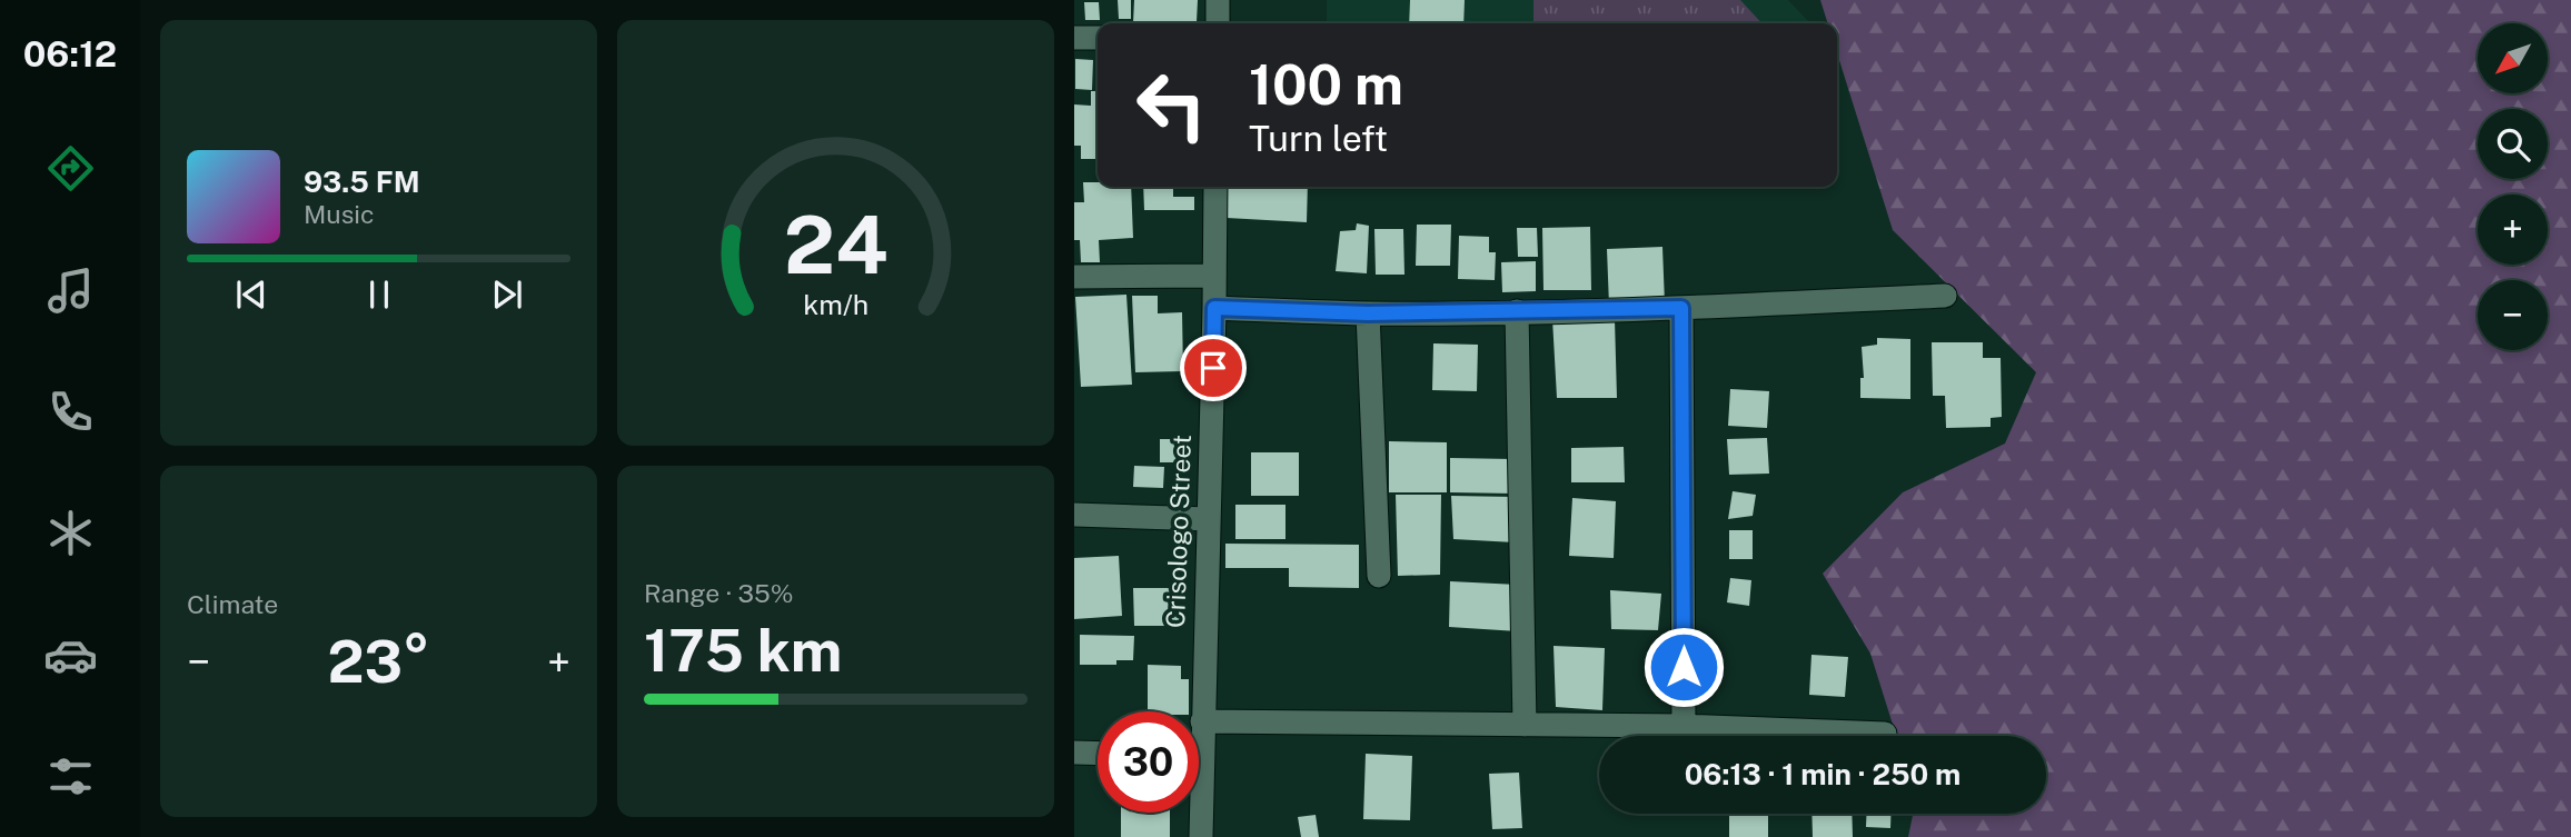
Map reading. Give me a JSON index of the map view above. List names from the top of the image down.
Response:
{
  "streets": {
    "street": ["Crisologo Street"]
  },
  "north": "bottom left",
  "page": {
    "tabs": "06:12",
    "map_buttons": ["+", "−"],
    "turn": ["100 m", "Turn left"],
    "song": ["93.5 FM", "Music"],
    "tile": [
      "Climate",
      ["Range · 35%", "175 km"]
    ],
    "heat": ["−", "23°", "+"],
    "limit": "30",
    "trip": "06:13 · 1 min · 250 m",
    "gauge": ["24", "km/h"]
  }
}
